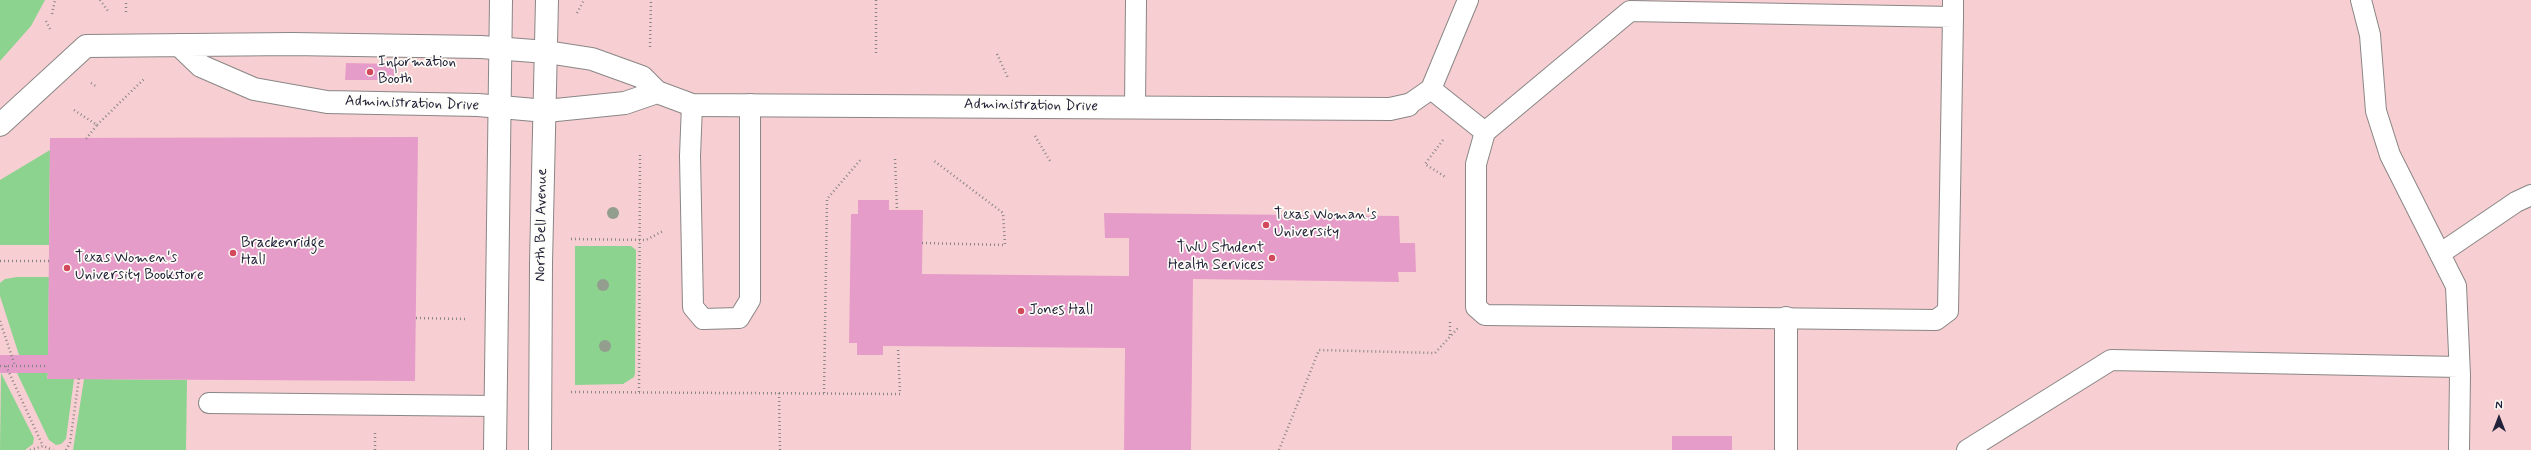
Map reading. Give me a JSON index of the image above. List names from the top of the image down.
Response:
{
  "streets": {
    "street": ["Administration Drive", "North Bell Avenue"]
  },
  "crossings": [
    ["Administration Drive", "North Bell Avenue"]
  ],
  "places": [
    "Information Booth",
    "Texas Woman's University",
    "Brackenridge Hall",
    "TWU Student Health Services",
    "Texas Women's University Bookstore",
    "Jones Hall"
  ],
  "north": "top"
}
